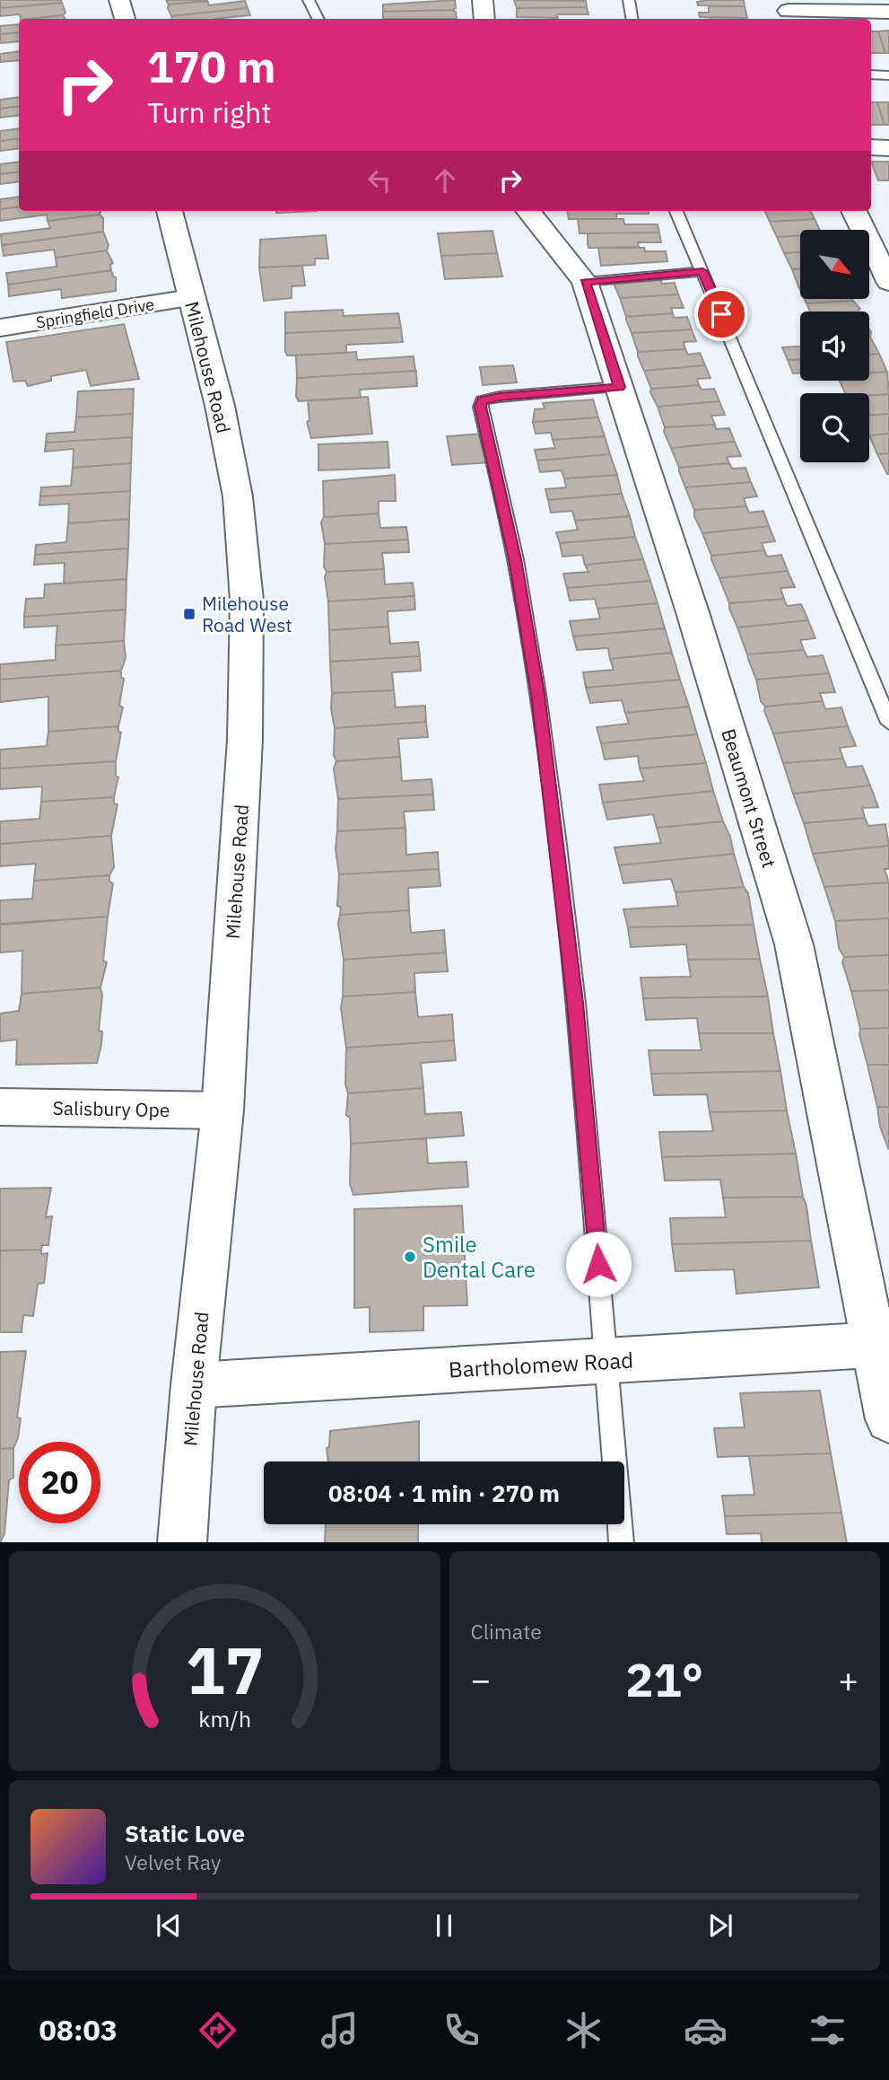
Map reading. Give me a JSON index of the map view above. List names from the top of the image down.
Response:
{
  "streets": {
    "street": [
      "Springfield Drive",
      "Milehouse Road",
      "Beaumont Street",
      "Salisbury Ope",
      "Bartholomew Road"
    ]
  },
  "crossings": [
    ["Springfield Drive", "Milehouse Road"],
    ["Milehouse Road", "Salisbury Ope"],
    ["Milehouse Road", "Bartholomew Road"],
    ["Beaumont Street", "Bartholomew Road"]
  ],
  "places": {
    "transit": ["Milehouse Road West"],
    "other": ["Smile Dental Care"]
  },
  "north": "bottom right",
  "page": {
    "turn": ["170 m", "Turn right"],
    "limit": "20",
    "trip": "08:04 · 1 min · 270 m",
    "tile": "Climate",
    "heat": ["−", "21°", "+"],
    "song": ["Static Love", "Velvet Ray"],
    "tabs": "08:03",
    "gauge": ["17", "km/h"]
  }
}
